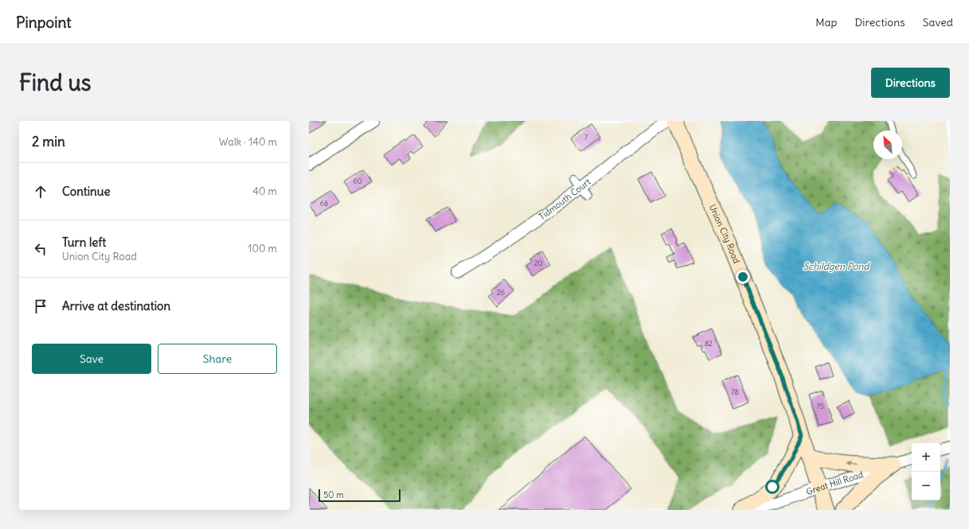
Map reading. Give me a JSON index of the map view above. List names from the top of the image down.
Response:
{
  "streets": {
    "main road": ["Union City Road"],
    "street": ["Tidmouth Court", "Great Hill Road"]
  },
  "crossings": [
    ["Union City Road", "Great Hill Road"]
  ],
  "water": ["Schildgen Pond"],
  "house_numbers": [
    "7",
    "60",
    "68",
    "20",
    "26",
    "82",
    "78",
    "75"
  ],
  "scale_bar": "50 m",
  "north": "top left",
  "page": {
    "header": "Pinpoint",
    "nav": ["Map", "Directions", "Saved"],
    "buttons": [
      "Directions",
      ["Save", "Share"]
    ],
    "title": "Find us",
    "heading": ["2 min", "Walk · 140 m"],
    "list": [
      ["Continue", "40 m"],
      ["Turn left", "Union City Road", "100 m"],
      "Arrive at destination"
    ],
    "map_buttons": ["+", "−"],
    "scale": "50 m"
  }
}
